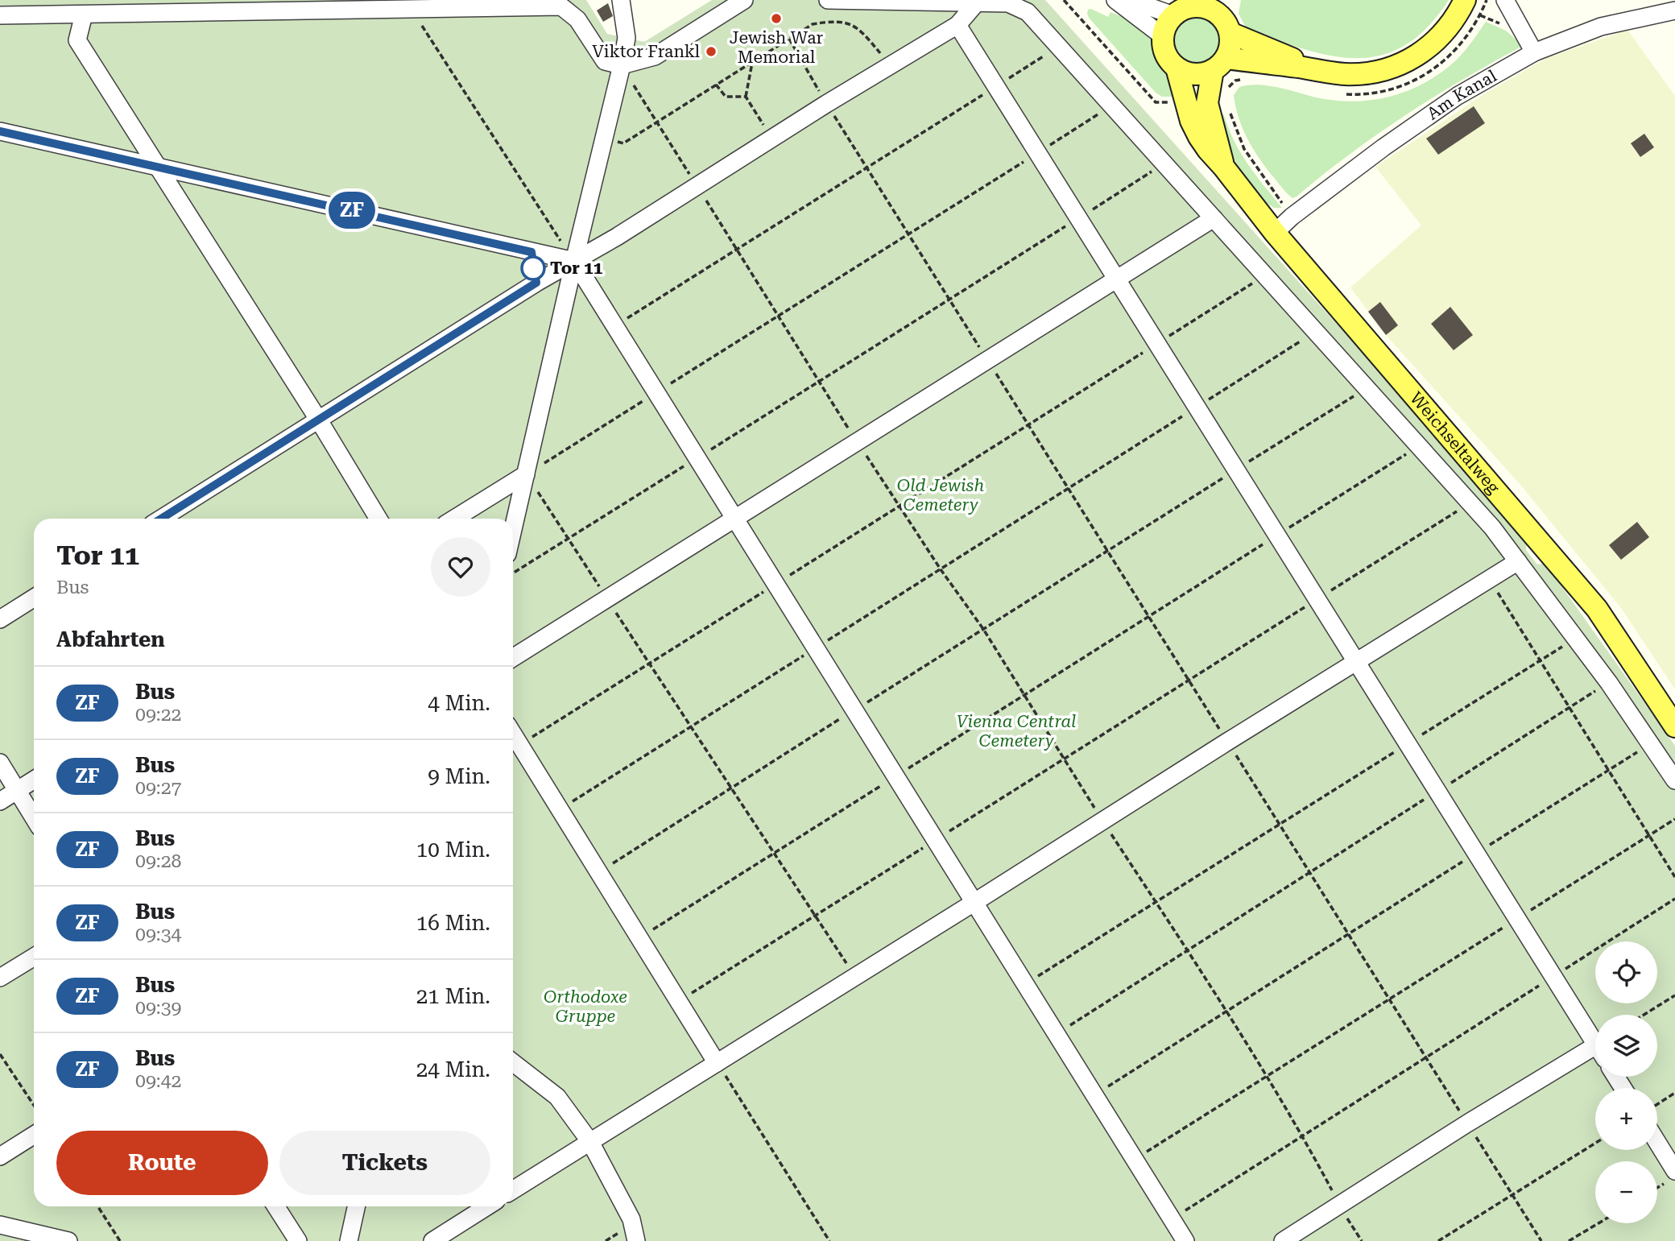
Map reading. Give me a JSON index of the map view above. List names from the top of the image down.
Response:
{
  "streets": {
    "main road": ["Weichseltalweg"],
    "street": ["Am Kanal"]
  },
  "crossings": [
    ["Am Kanal", "Weichseltalweg"]
  ],
  "parks": ["Old Jewish Cemetery", "Vienna Central Cemetery", "Orthodoxe Gruppe"],
  "places": ["Jewish War Memorial", "Viktor Frankl", "Tor 11"],
  "lines": ["bus line ZF"],
  "page": {
    "on_map": "ZF",
    "heading": [
      ["Tor 11", "Bus"],
      "Abfahrten"
    ],
    "list": [
      {
        "mark": "ZF",
        "name": "Bus",
        "note": "09:22",
        "value": "4 Min."
      },
      {
        "mark": "ZF",
        "name": "Bus",
        "note": "09:27",
        "value": "9 Min."
      },
      {
        "mark": "ZF",
        "name": "Bus",
        "note": "09:28",
        "value": "10 Min."
      },
      {
        "mark": "ZF",
        "name": "Bus",
        "note": "09:34",
        "value": "16 Min."
      },
      {
        "mark": "ZF",
        "name": "Bus",
        "note": "09:39",
        "value": "21 Min."
      },
      {
        "mark": "ZF",
        "name": "Bus",
        "note": "09:42",
        "value": "24 Min."
      }
    ],
    "map_buttons": ["+", "−"],
    "buttons": ["Route", "Tickets"]
  }
}
